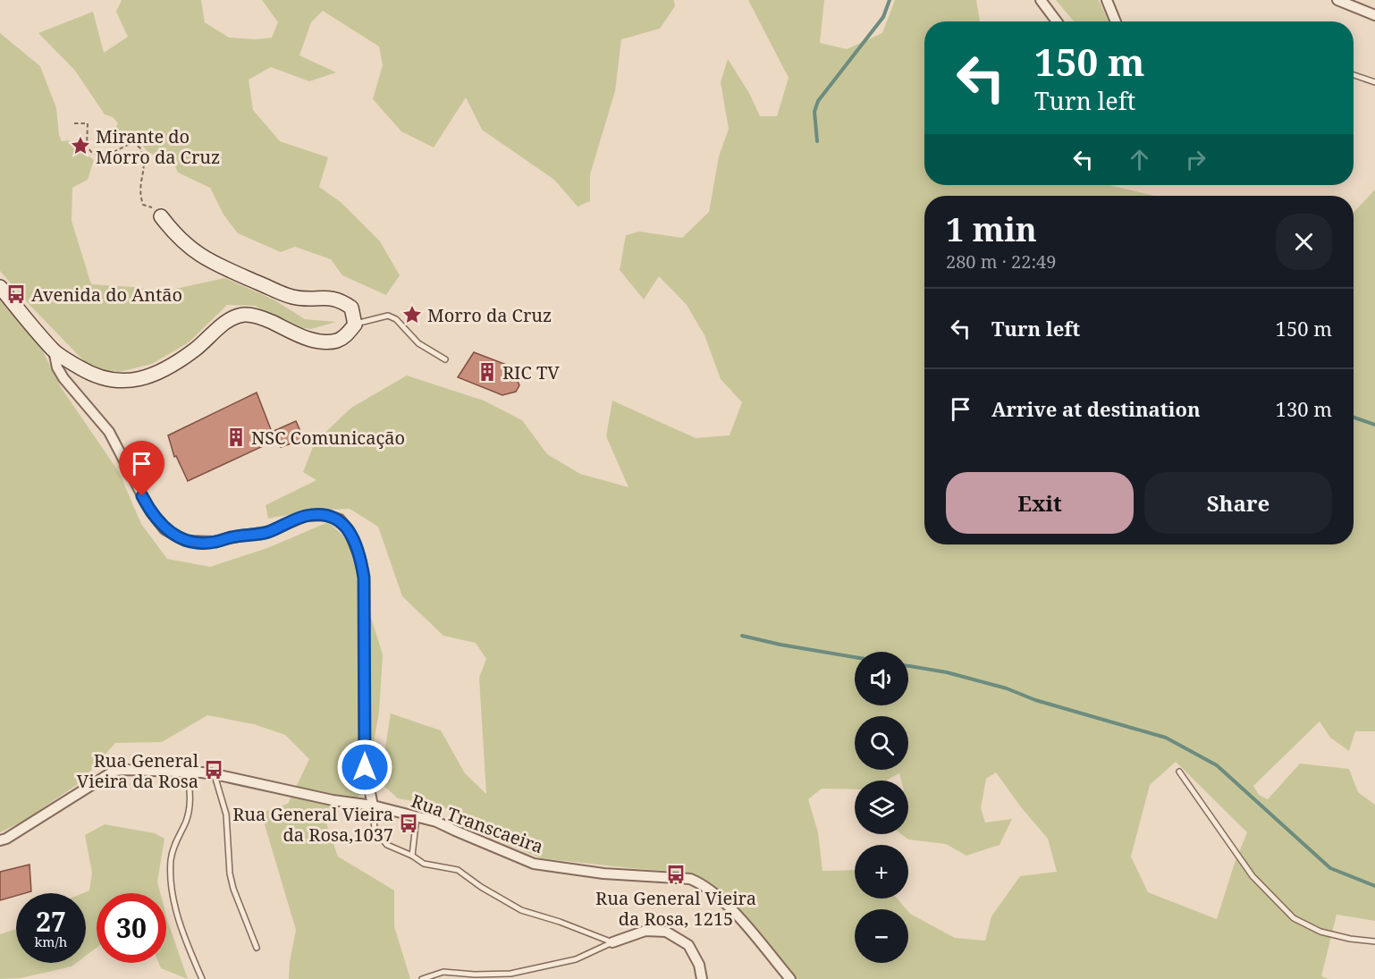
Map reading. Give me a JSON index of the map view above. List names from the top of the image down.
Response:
{
  "streets": {
    "street": ["Rua Transcaeira"]
  },
  "places": {
    "place": ["Mirante do Morro da Cruz", "Morro da Cruz"],
    "bus stop": [
      "Avenida do Antão",
      "Rua General Vieira da Rosa",
      "Rua General Vieira da Rosa,1037",
      "Rua General Vieira da Rosa, 1215"
    ],
    "building": ["RIC TV", "NSC Comunicação"]
  },
  "page": {
    "turn": ["150 m", "Turn left"],
    "heading": ["1 min", "280 m · 22:49"],
    "list": [
      {
        "name": "Turn left",
        "value": "150 m"
      },
      {
        "name": "Arrive at destination",
        "value": "130 m"
      }
    ],
    "buttons": ["Exit", "Share"],
    "map_buttons": ["+", "−"],
    "speed": "27 km/h",
    "limit": "30"
  }
}
